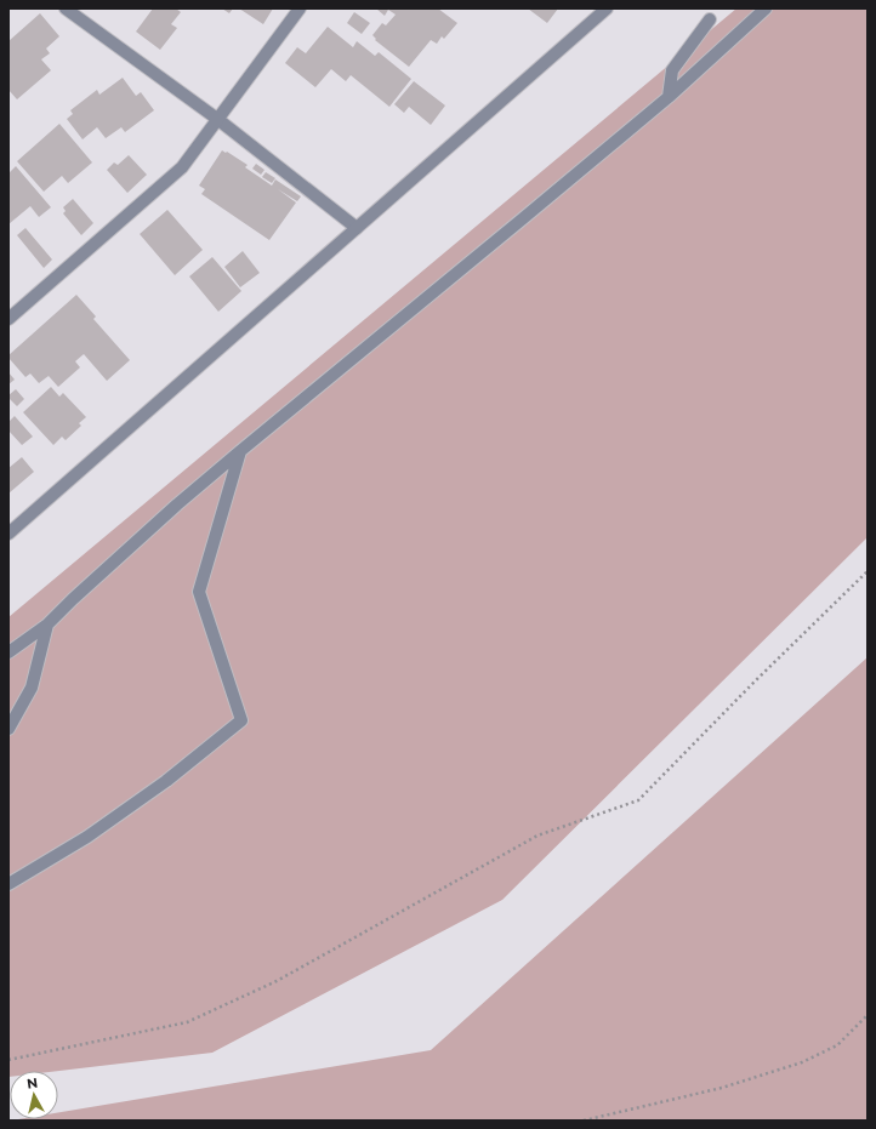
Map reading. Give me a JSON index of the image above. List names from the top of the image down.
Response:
{
  "north": "top"
}
